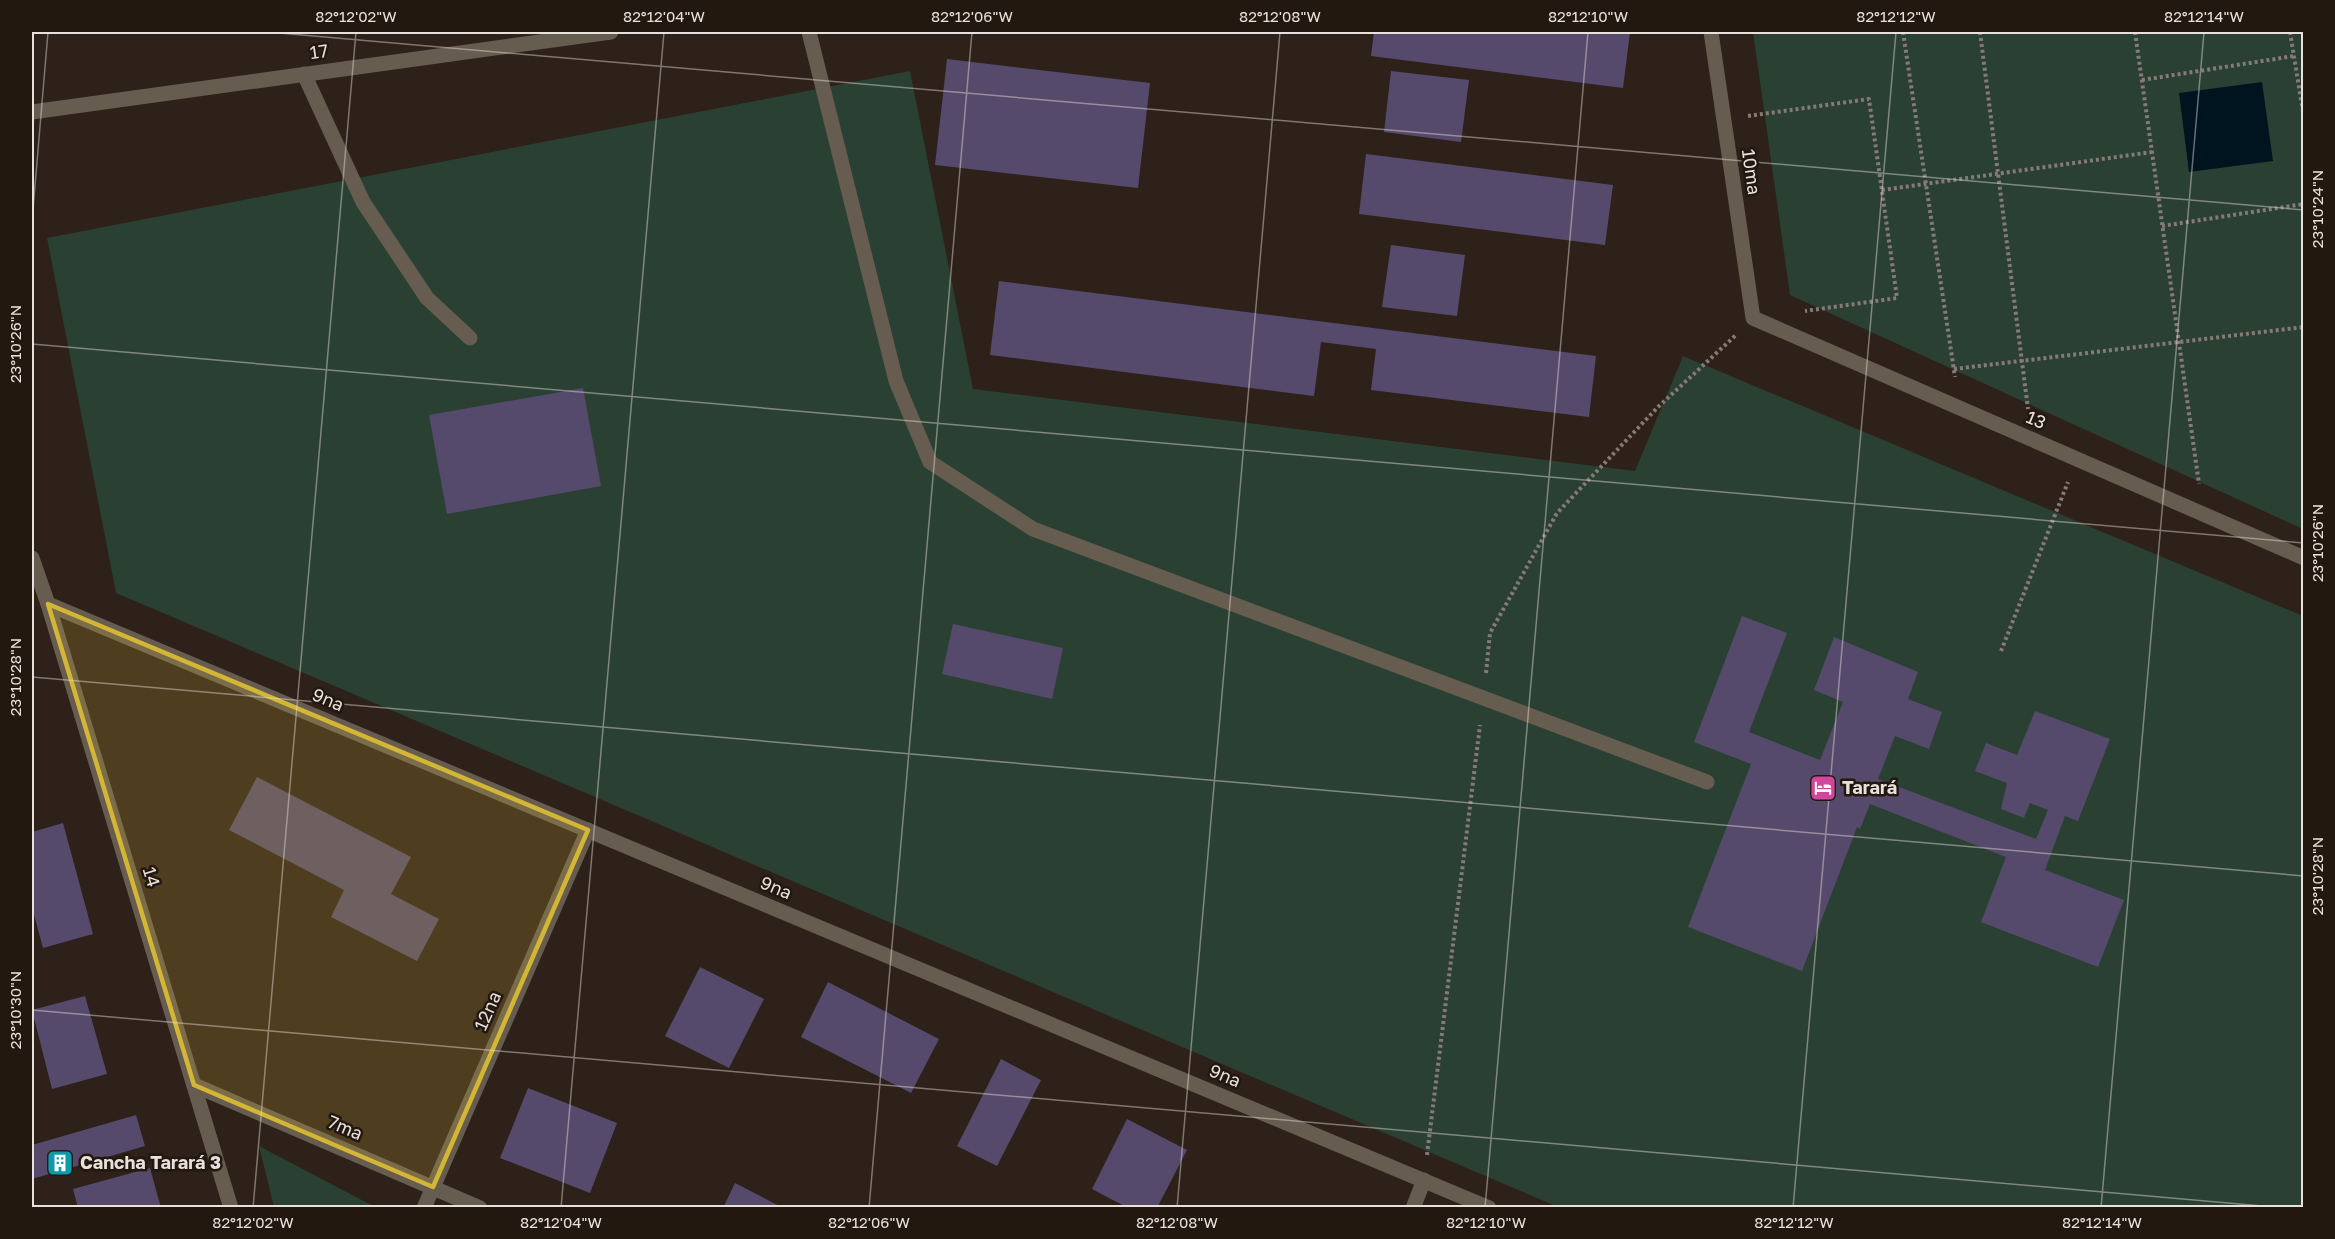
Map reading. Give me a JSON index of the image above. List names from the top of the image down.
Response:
{
  "streets": {
    "street": [
      "17",
      "10ma",
      "13",
      "9na",
      "14",
      "12na",
      "7ma"
    ]
  },
  "crossings": [
    ["10ma", "13"],
    ["9na", "14"],
    ["9na", "12na"],
    ["14", "7ma"],
    ["12na", "7ma"]
  ],
  "places": {
    "hotel": ["Tarará"],
    "building": ["Cancha Tarará 3"]
  },
  "coordinates": [
    "82°12'02\"W",
    "82°12'04\"W",
    "82°12'06\"W",
    "82°12'08\"W",
    "82°12'10\"W",
    "82°12'12\"W",
    "82°12'14\"W",
    "23°10'24\"N",
    "23°10'26\"N",
    "23°10'28\"N",
    "23°10'30\"N"
  ]
}
